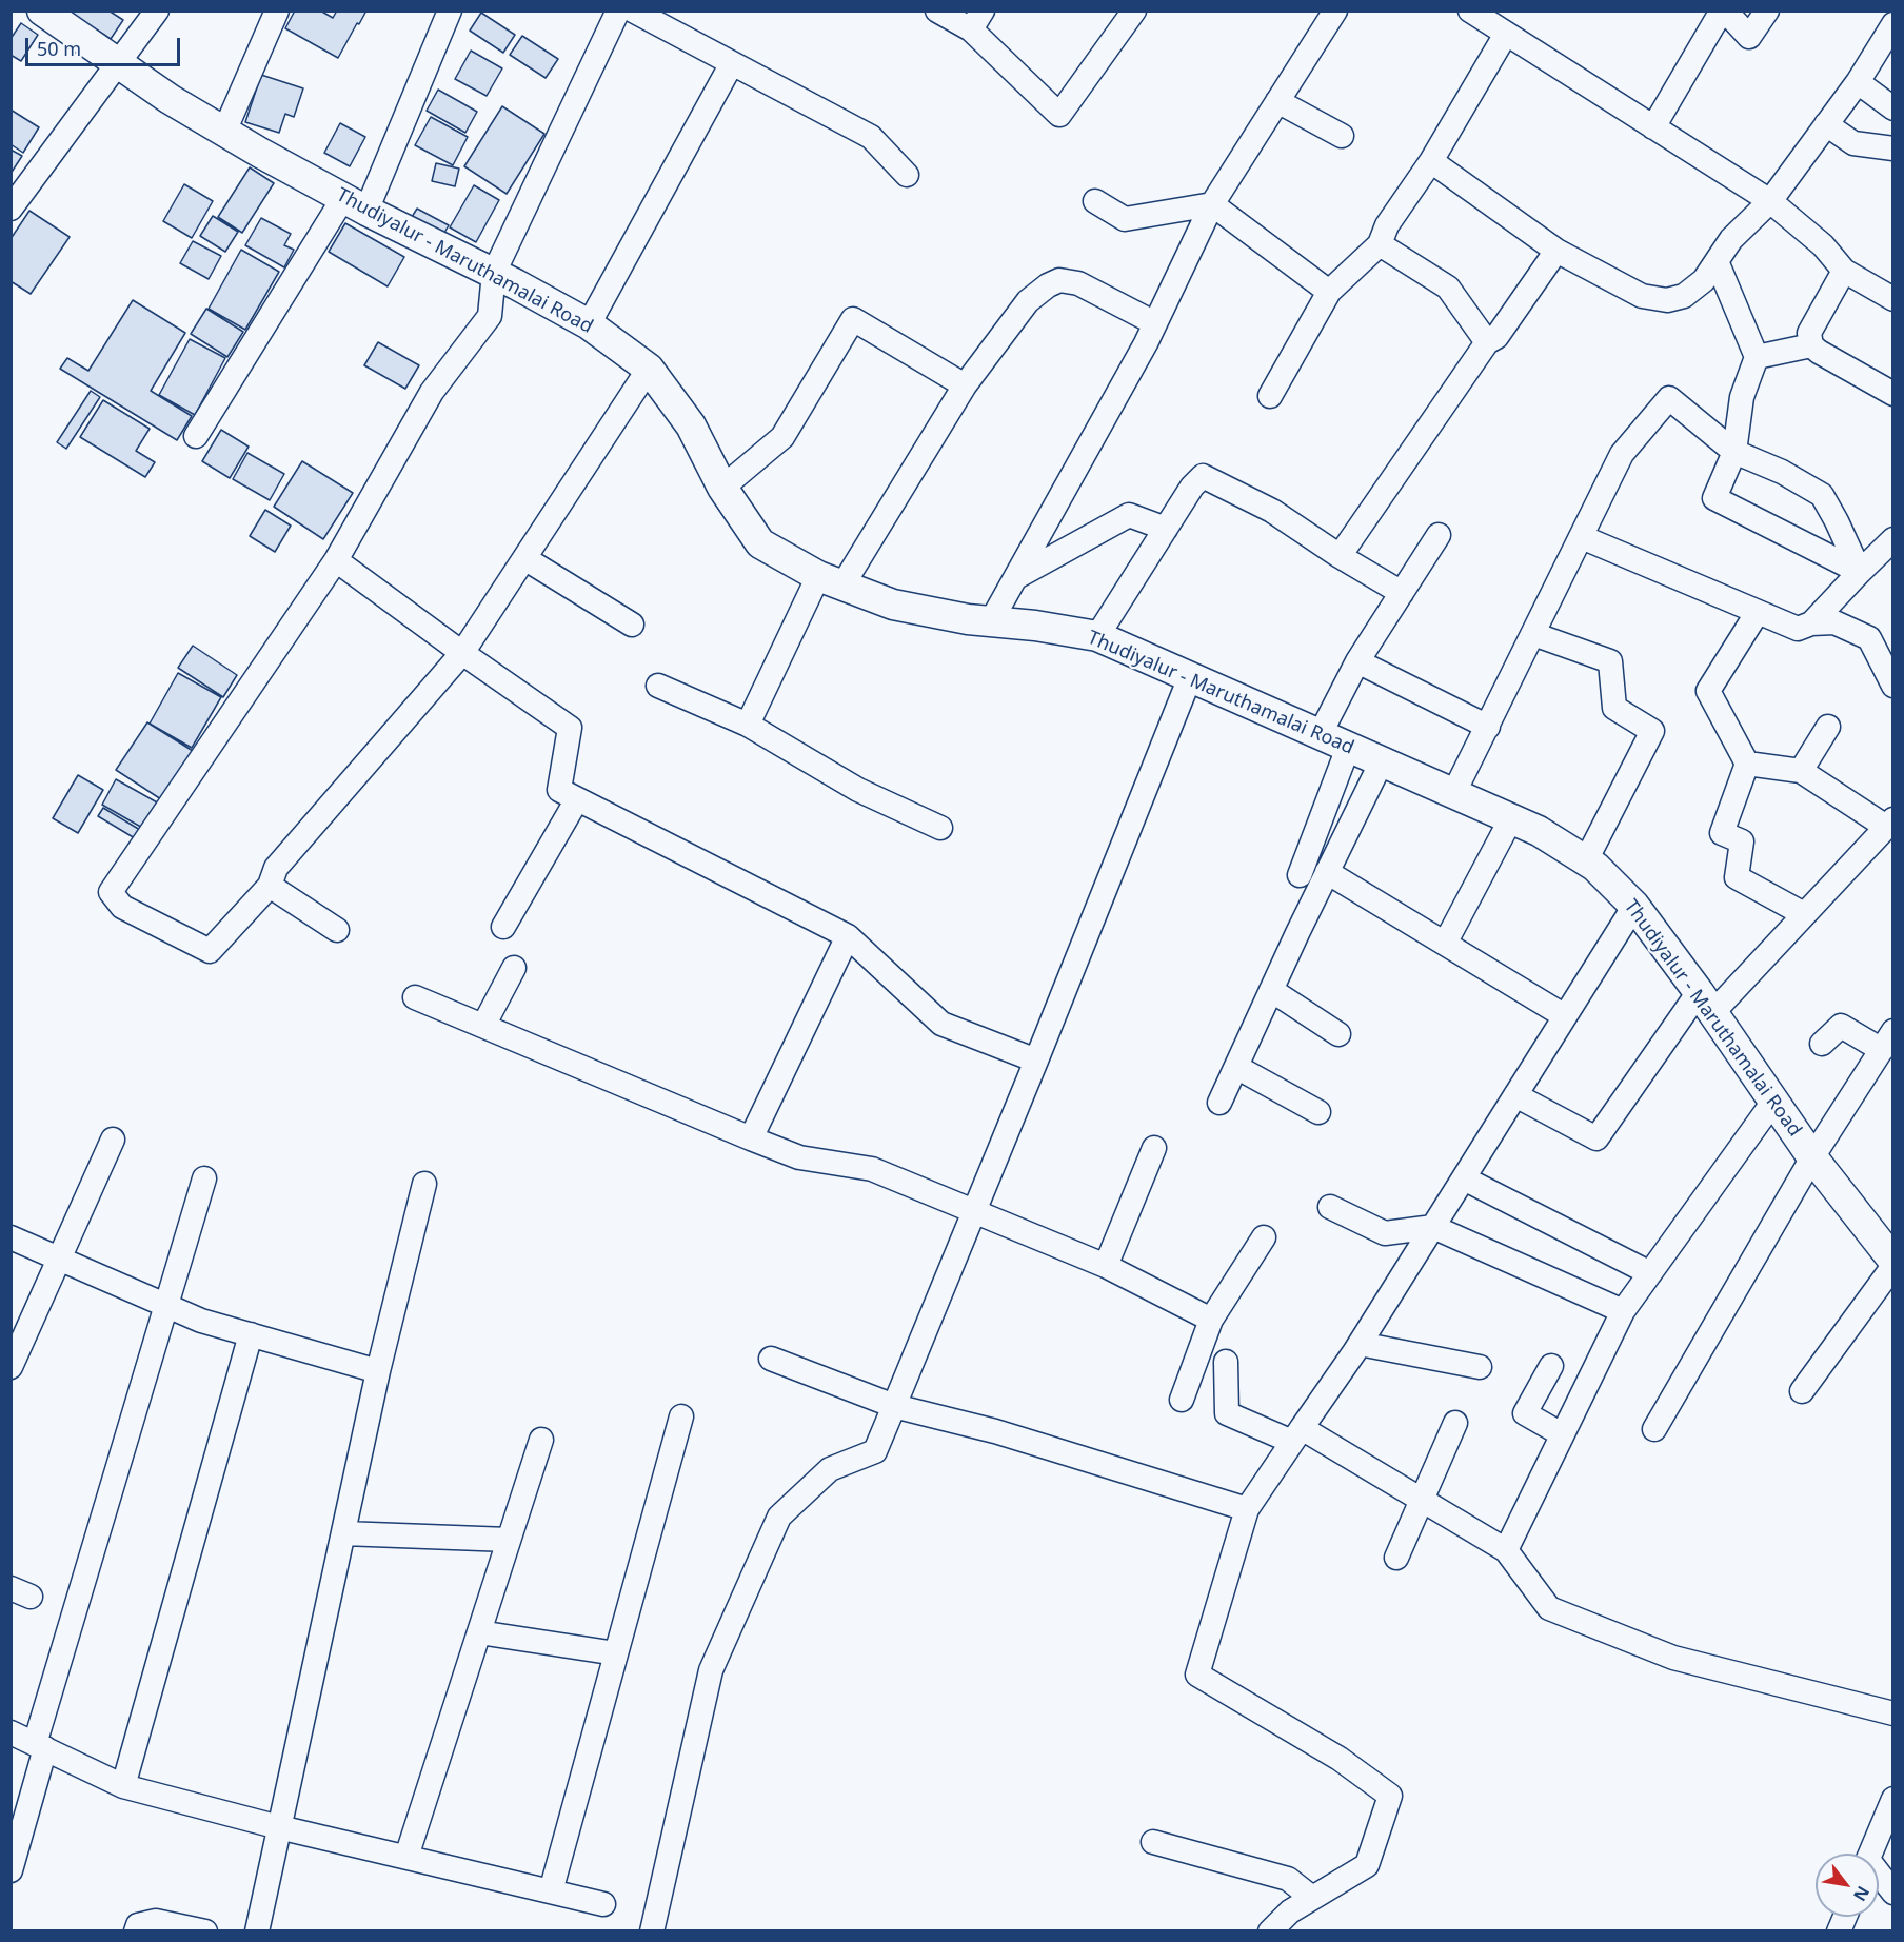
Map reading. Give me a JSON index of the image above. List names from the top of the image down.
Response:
{
  "streets": {
    "main road": ["Thudiyalur - Maruthamalai Road"]
  },
  "scale_bar": "50 m",
  "north": "bottom right"
}
